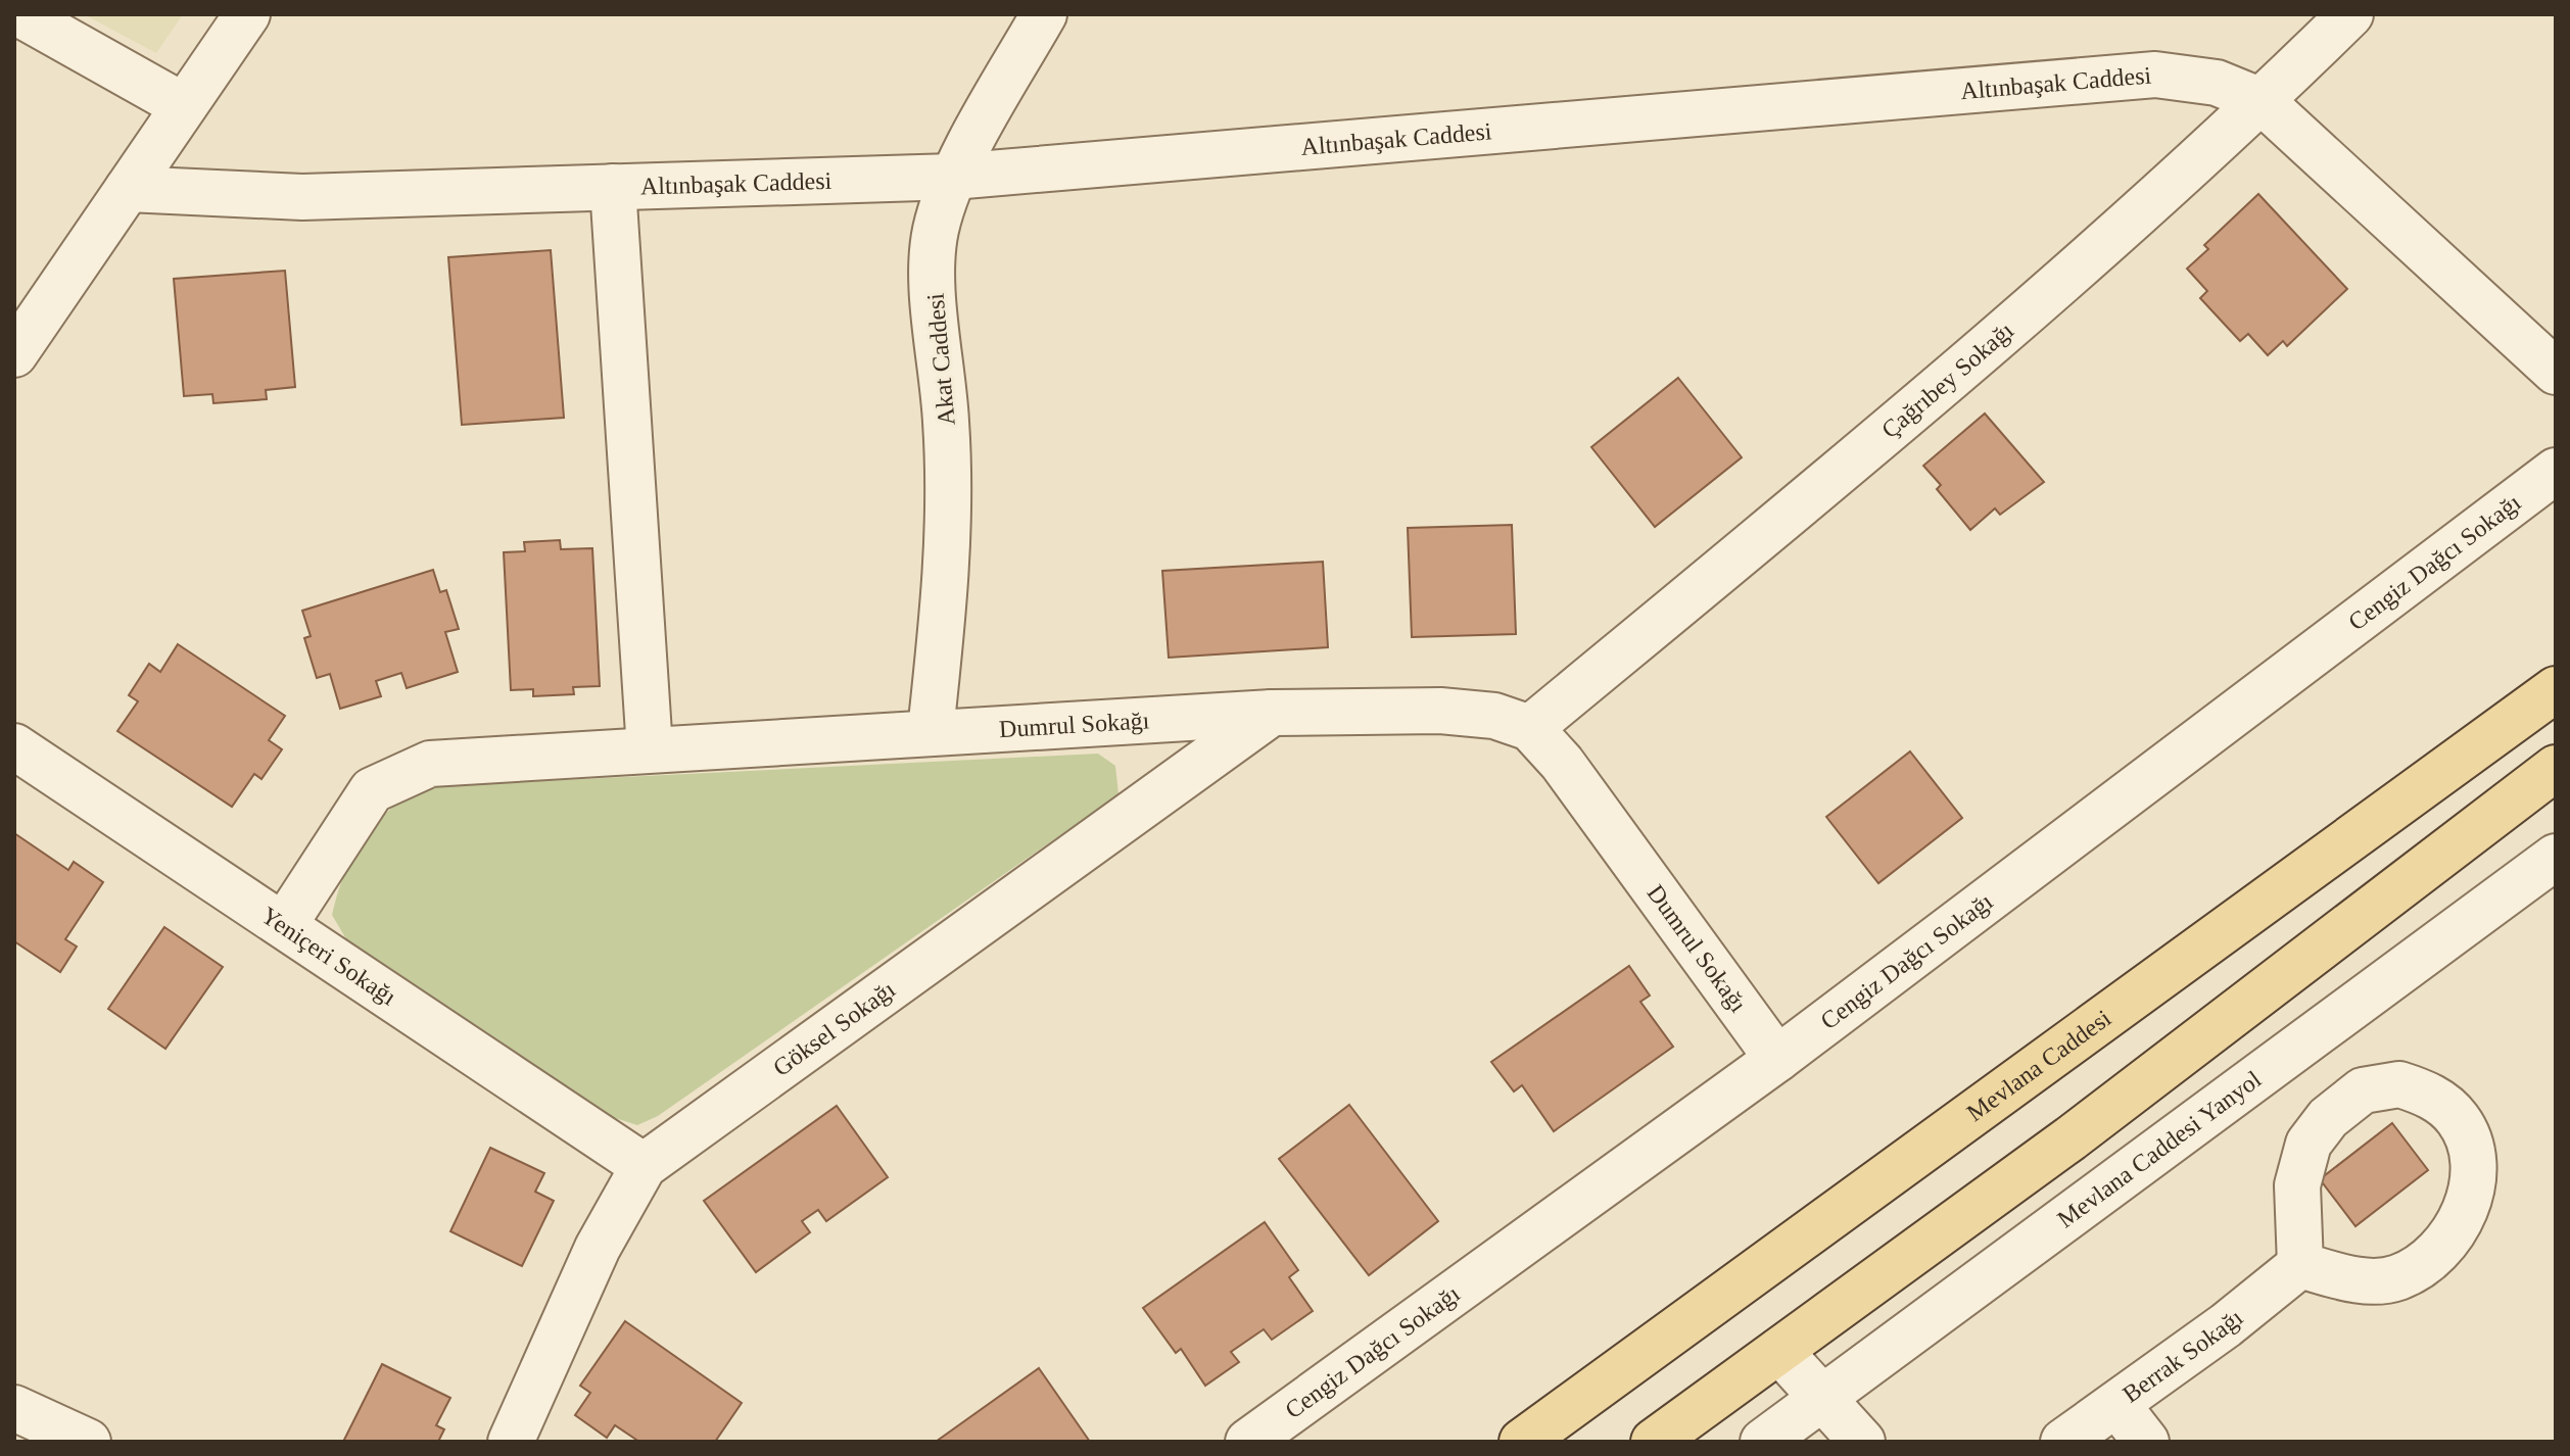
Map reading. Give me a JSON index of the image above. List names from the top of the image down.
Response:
{
  "streets": {
    "main road": ["Mevlana Caddesi"],
    "street": [
      "Altınbaşak Caddesi",
      "Akat Caddesi",
      "Çağrıbey Sokağı",
      "Cengiz Dağcı Sokağı",
      "Dumrul Sokağı",
      "Yeniçeri Sokağı",
      "Göksel Sokağı",
      "Mevlana Caddesi Yanyol",
      "Berrak Sokağı"
    ]
  },
  "crossings": [
    ["Altınbaşak Caddesi", "Akat Caddesi"],
    ["Altınbaşak Caddesi", "Çağrıbey Sokağı"],
    ["Akat Caddesi", "Dumrul Sokağı"],
    ["Çağrıbey Sokağı", "Dumrul Sokağı"],
    ["Cengiz Dağcı Sokağı", "Dumrul Sokağı"],
    ["Dumrul Sokağı", "Yeniçeri Sokağı"],
    ["Dumrul Sokağı", "Göksel Sokağı"],
    ["Yeniçeri Sokağı", "Göksel Sokağı"]
  ]
}
